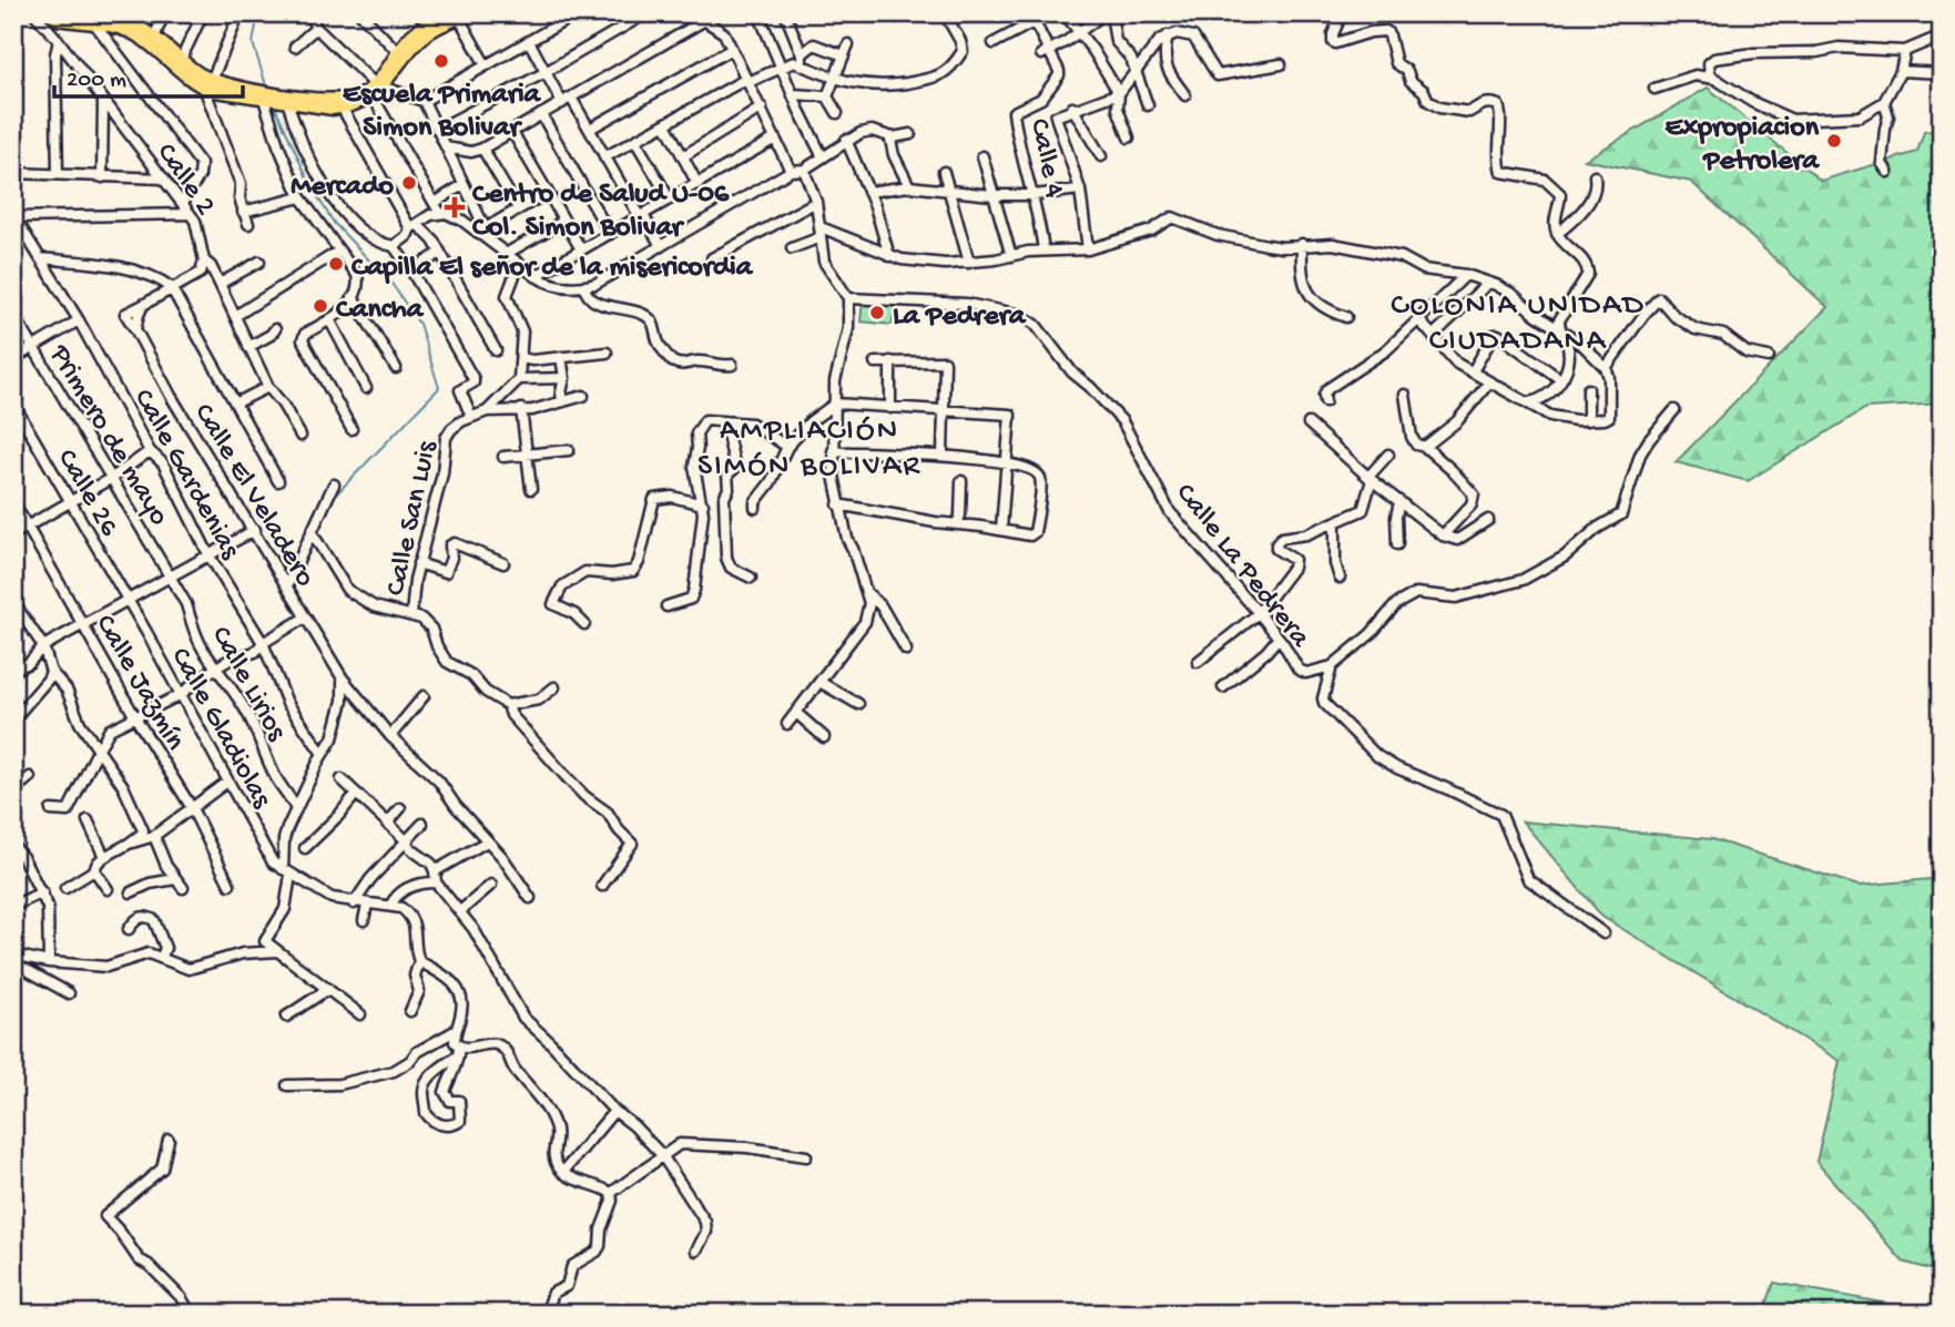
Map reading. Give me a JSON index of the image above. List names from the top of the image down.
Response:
{
  "streets": {
    "street": [
      "Calle 4",
      "Calle 2",
      "Primero de mayo",
      "Calle Gardenias",
      "Calle 26",
      "Calle El Veladero",
      "Calle San Luis",
      "Calle La Pedrera",
      "Calle Jazmín",
      "Calle Lirios",
      "Calle Gladiolas"
    ]
  },
  "crossings": [
    ["Primero de mayo", "Calle Lirios"],
    ["Calle 26", "Calle Gladiolas"]
  ],
  "districts": ["COLONIA UNIDAD CIUDADANA", "AMPLIACIÓN SIMÓN BOLIVAR"],
  "places": {
    "other": [
      "Escuela Primaria Simon Bolivar",
      "Expropiacion Petrolera",
      "Mercado",
      "Capilla El señor de la misericordia",
      "Cancha",
      "La Pedrera"
    ],
    "health": ["Centro de Salud U-06 Col. Simon Bolivar"]
  },
  "scale_bar": "200 m"
}
